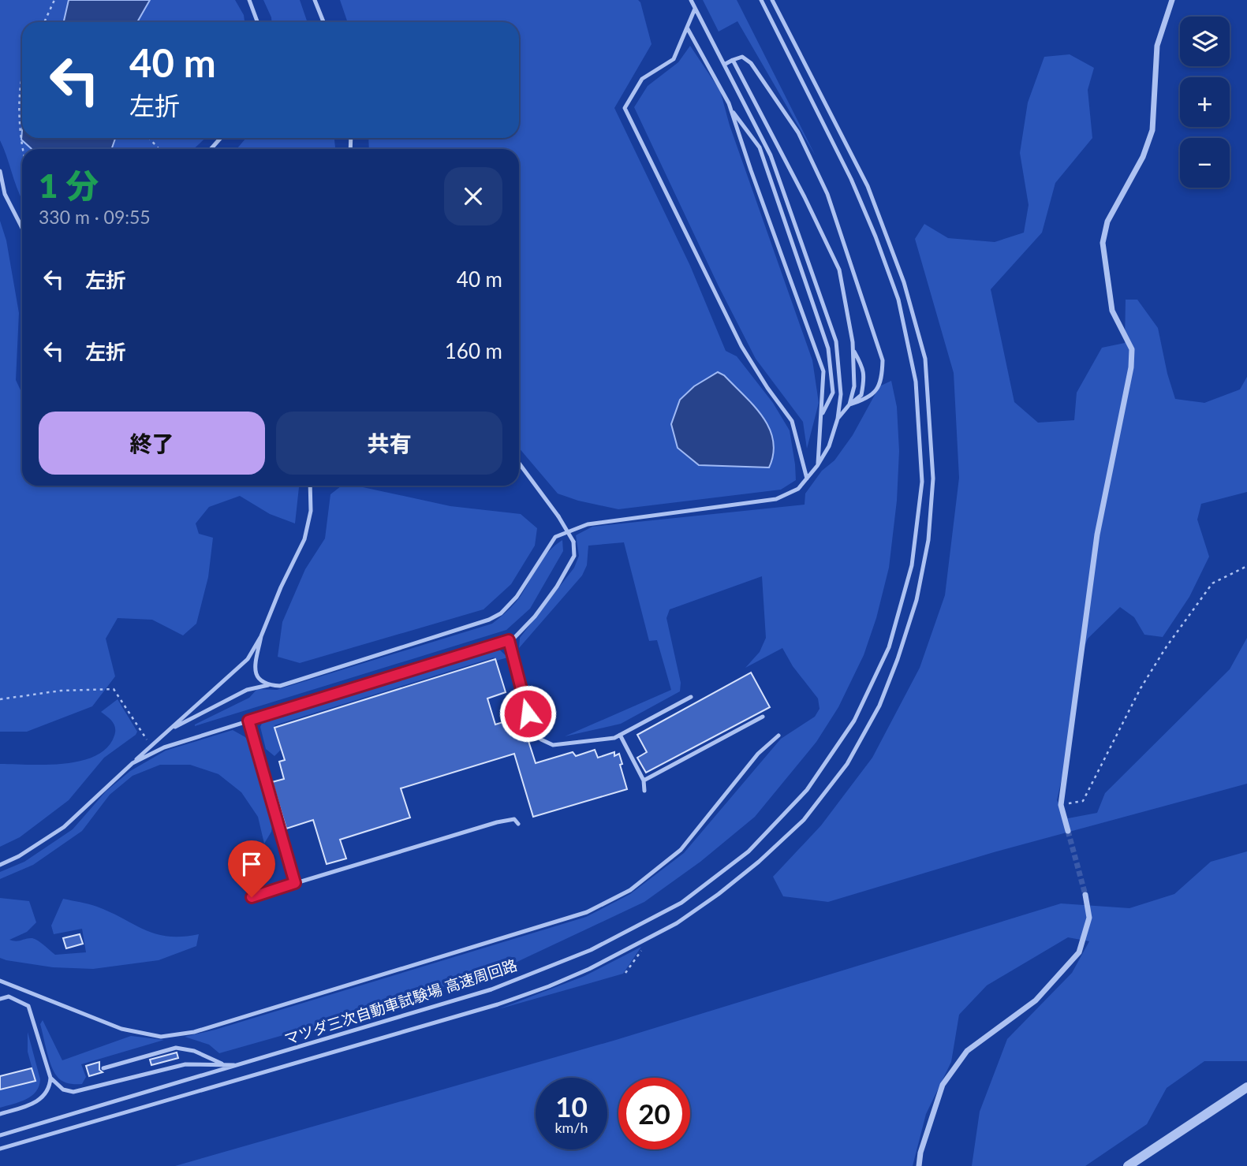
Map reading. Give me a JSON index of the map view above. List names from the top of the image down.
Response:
{
  "streets": {
    "lane": ["マツダ三次自動車試験場 高速周回路"]
  },
  "page": {
    "map_buttons": ["+", "−"],
    "turn": ["40 m", "左折"],
    "heading": ["1 分", "330 m · 09:55"],
    "list": [
      {
        "name": "左折",
        "value": "40 m"
      },
      {
        "name": "左折",
        "value": "160 m"
      }
    ],
    "buttons": ["終了", "共有"],
    "speed": "10 km/h",
    "limit": "20"
  }
}
